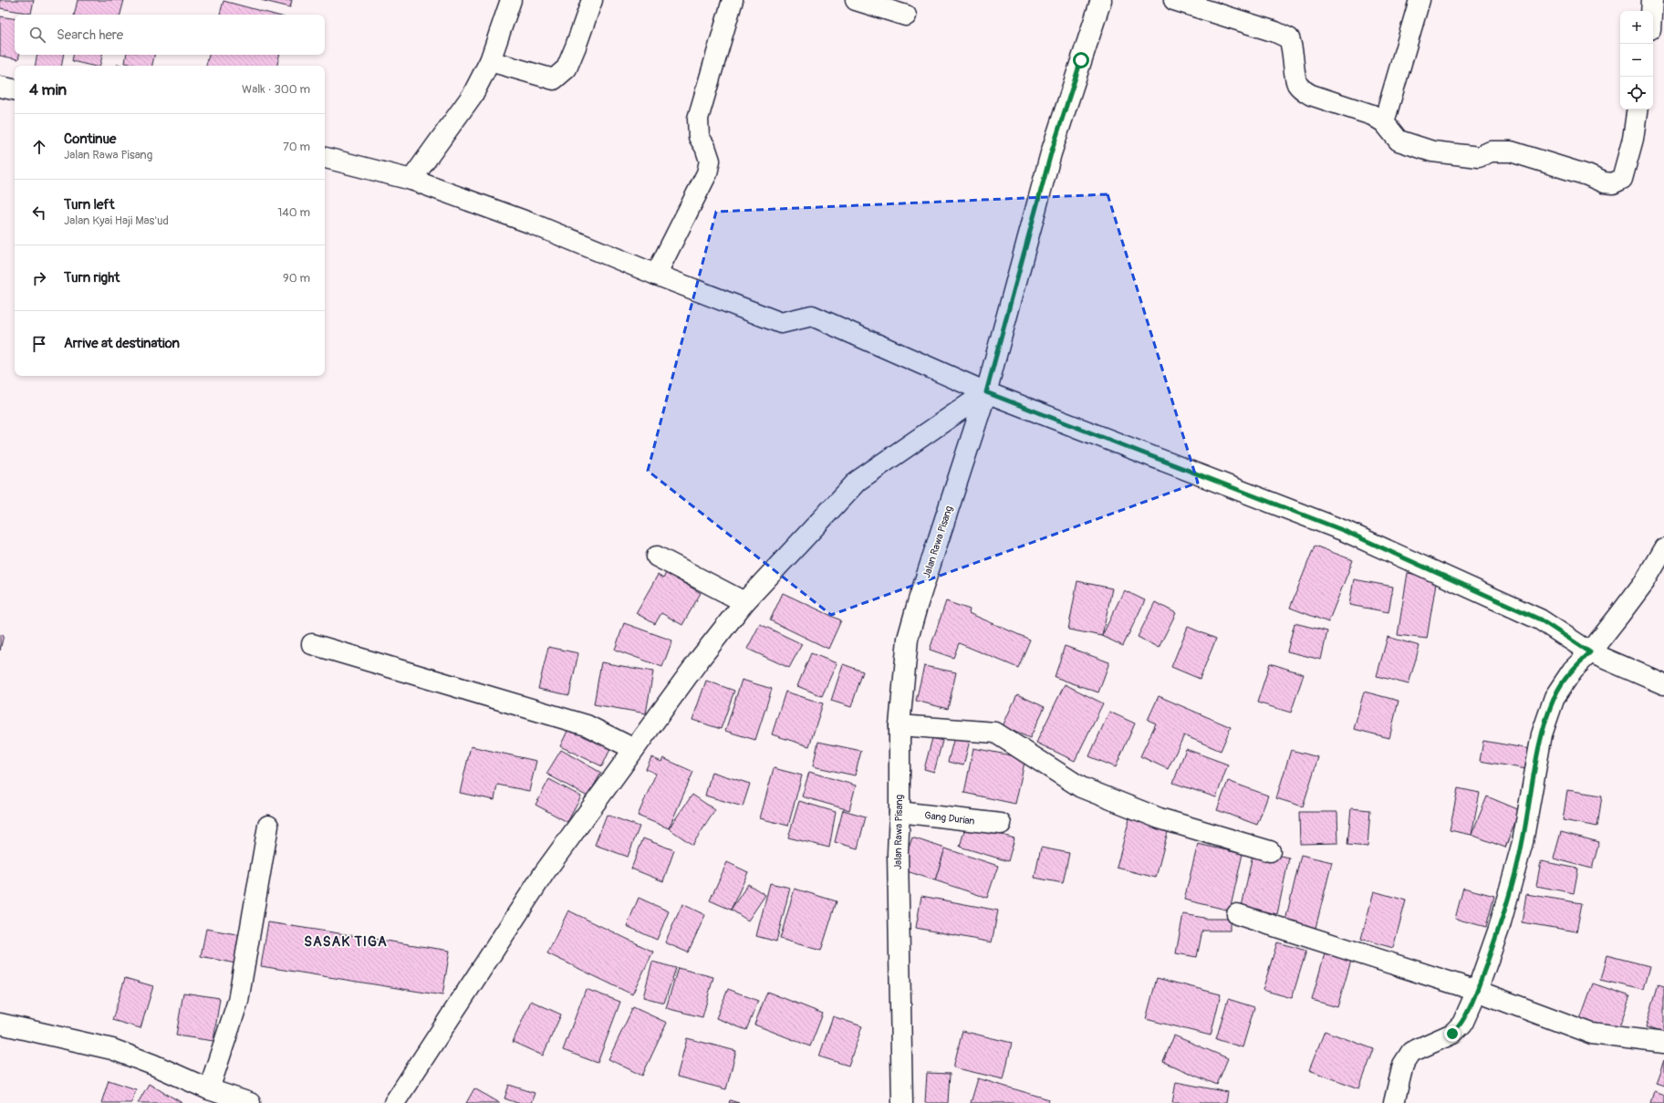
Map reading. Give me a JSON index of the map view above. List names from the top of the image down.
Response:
{
  "streets": {
    "street": ["Jalan Rawa Pisang", "Gang Durian"]
  },
  "crossings": [
    ["Jalan Rawa Pisang", "Gang Durian"]
  ],
  "districts": ["SASAK TIGA"],
  "page": {
    "map_buttons": ["+", "−"],
    "search": "Search here",
    "heading": ["4 min", "Walk · 300 m"],
    "list": [
      ["Continue", "Jalan Rawa Pisang", "70 m"],
      ["Turn left", "Jalan Kyai Haji Mas'ud", "140 m"],
      ["Turn right", "90 m"],
      "Arrive at destination"
    ]
  }
}
